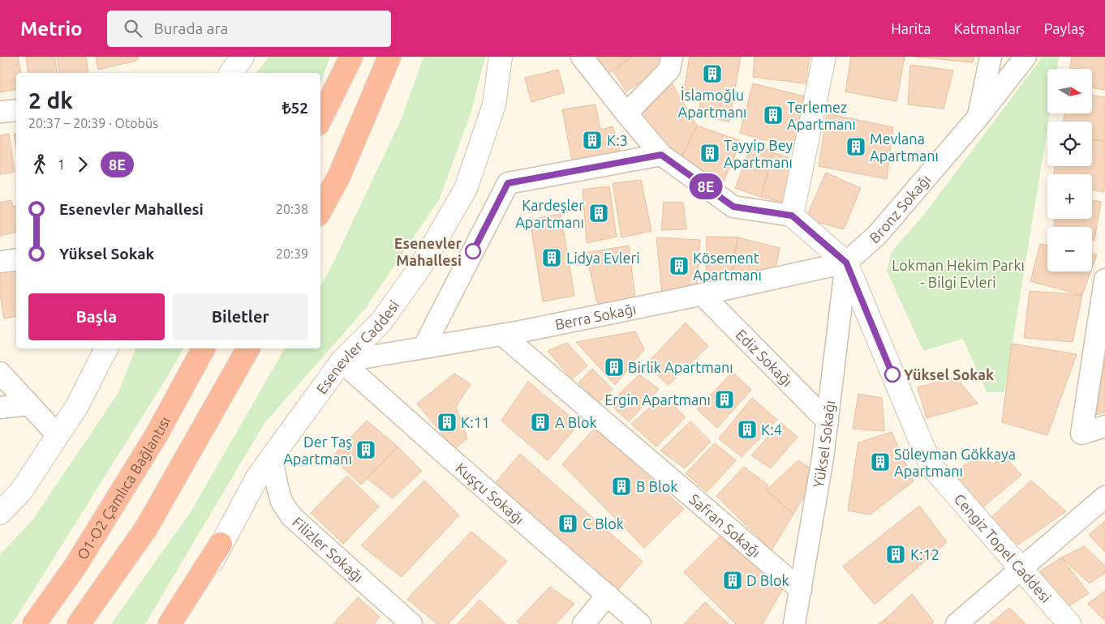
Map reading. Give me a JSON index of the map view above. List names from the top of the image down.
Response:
{
  "streets": {
    "highway": ["O1-O2 Çamlıca Bağlantısı"],
    "main road": ["Esenevler Caddesi", "Cengiz Topel Caddesi"],
    "street": [
      "Bronz Sokağı",
      "Berra Sokağı",
      "Ediz Sokağı",
      "Yüksel Sokağı",
      "Kuşçu Sokağı",
      "Safran Sokağı",
      "Filizler Sokağı"
    ]
  },
  "crossings": [
    ["Bronz Sokağı", "Berra Sokağı"],
    ["Bronz Sokağı", "Yüksel Sokağı"],
    ["Bronz Sokağı", "Cengiz Topel Caddesi"],
    ["Berra Sokağı", "Esenevler Caddesi"],
    ["Berra Sokağı", "Ediz Sokağı"],
    ["Berra Sokağı", "Yüksel Sokağı"],
    ["Berra Sokağı", "Kuşçu Sokağı"],
    ["Berra Sokağı", "Safran Sokağı"],
    ["Berra Sokağı", "Cengiz Topel Caddesi"],
    ["Esenevler Caddesi", "Kuşçu Sokağı"],
    ["Esenevler Caddesi", "Filizler Sokağı"],
    ["Ediz Sokağı", "Yüksel Sokağı"],
    ["Yüksel Sokağı", "Safran Sokağı"],
    ["Yüksel Sokağı", "Cengiz Topel Caddesi"]
  ],
  "parks": ["Lokman Hekim Parkı - Bilgi Evleri"],
  "places": {
    "building": [
      "İslamoğlu Apartmanı",
      "Terlemez Apartmanı",
      "K:3",
      "Mevlana Apartmanı",
      "Tayyip Bey Apartmanı",
      "Kardeşler Apartmanı",
      "Lidya Evleri",
      "Kösement Apartmanı",
      "Birlik Apartmanı",
      "Ergin Apartmanı",
      "K:11",
      "A Blok",
      "K:4",
      "Der Taş Apartmanı",
      "Süleyman Gökkaya Apartmanı",
      "B Blok",
      "C Blok",
      "K:12",
      "D Blok"
    ],
    "other": ["Esenevler Mahallesi", "Yüksel Sokak"]
  },
  "lines": ["bus line 8E"],
  "north": "right",
  "page": {
    "header": "Metrio",
    "search": "Burada ara",
    "nav": ["Harita", "Katmanlar", "Paylaş"],
    "on_map": "8E",
    "map_buttons": ["+", "−"],
    "heading": ["2 dk", "20:37 – 20:39 · Otobüs", "₺52"],
    "legs": ["1", "8E"],
    "list": [
      {
        "name": "Esenevler Mahallesi",
        "value": "20:38"
      },
      {
        "name": "Yüksel Sokak",
        "value": "20:39"
      }
    ],
    "buttons": ["Başla", "Biletler"]
  }
}
